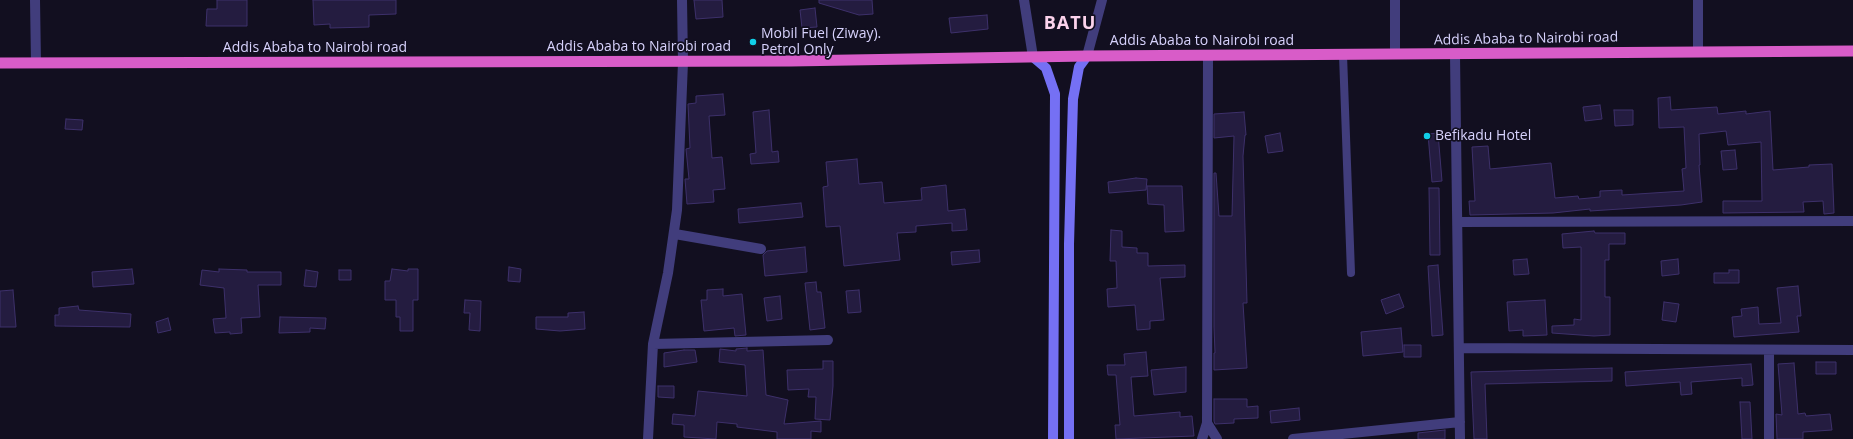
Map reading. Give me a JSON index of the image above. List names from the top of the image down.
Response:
{
  "streets": {
    "highway": ["Addis Ababa to Nairobi road"]
  },
  "districts": ["BATU"],
  "places": ["Mobil Fuel (Ziway). Petrol Only", "Befikadu Hotel"]
}
